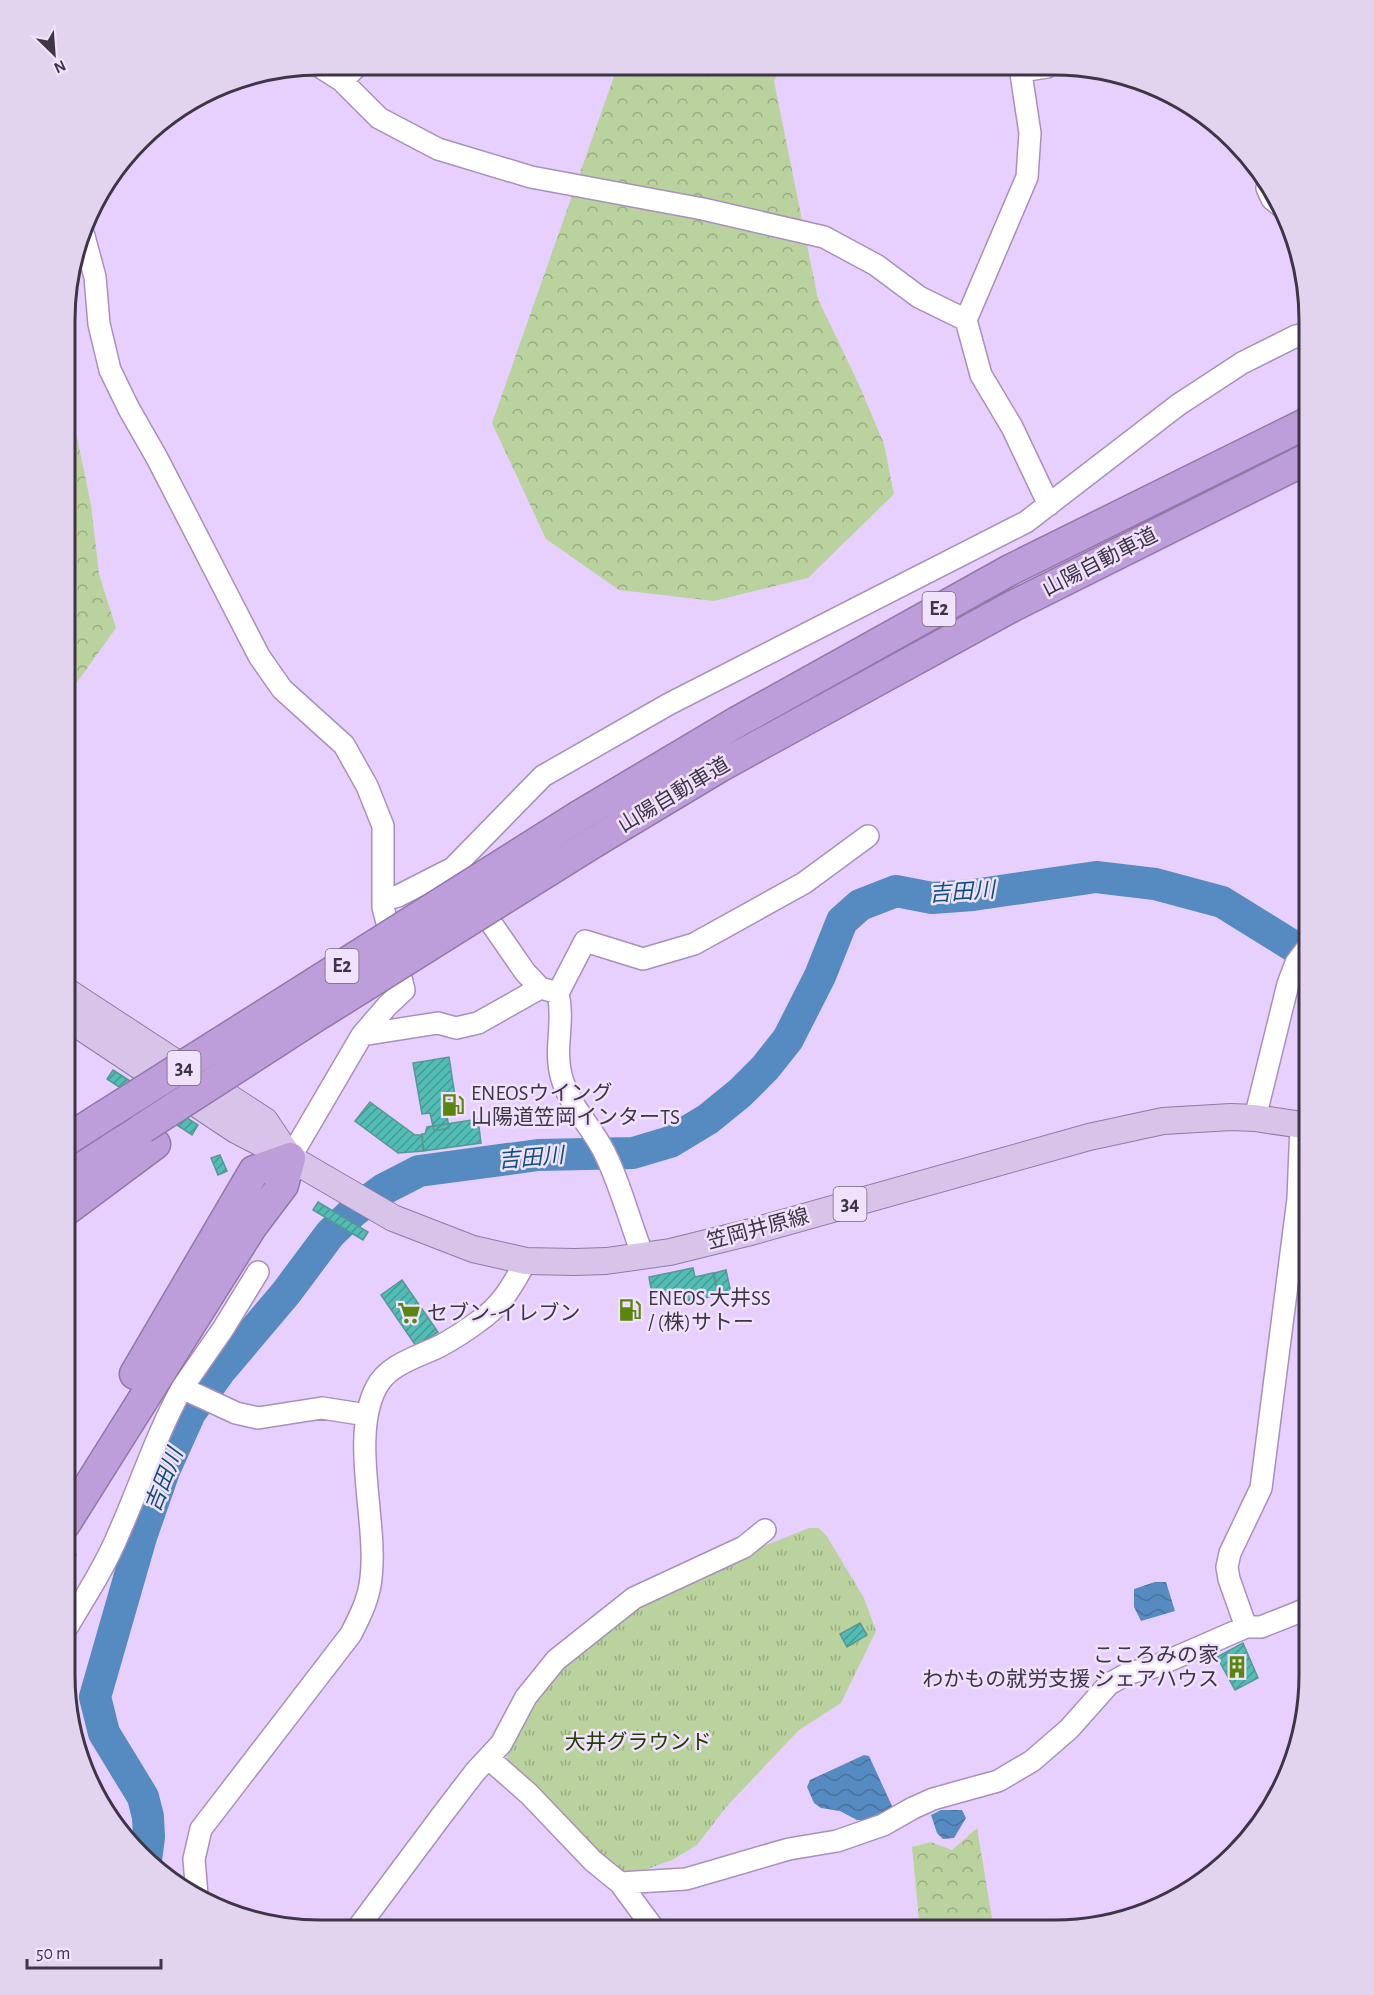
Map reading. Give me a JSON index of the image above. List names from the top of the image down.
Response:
{
  "streets": {
    "highway": ["山陽自動車道", "E2"],
    "main road": ["34", "笠岡井原線"]
  },
  "water": ["吉田川"],
  "parks": ["大井グラウンド"],
  "places": {
    "fuel station": ["ENEOSウイング 山陽道笠岡インターTS", "ENEOS 大井SS / (株)サトー"],
    "supermarket": ["セブン-イレブン"],
    "building": ["こころみの家 わかもの就労支援 シェアハウス"]
  },
  "scale_bar": "50 m",
  "north": "bottom right"
}
